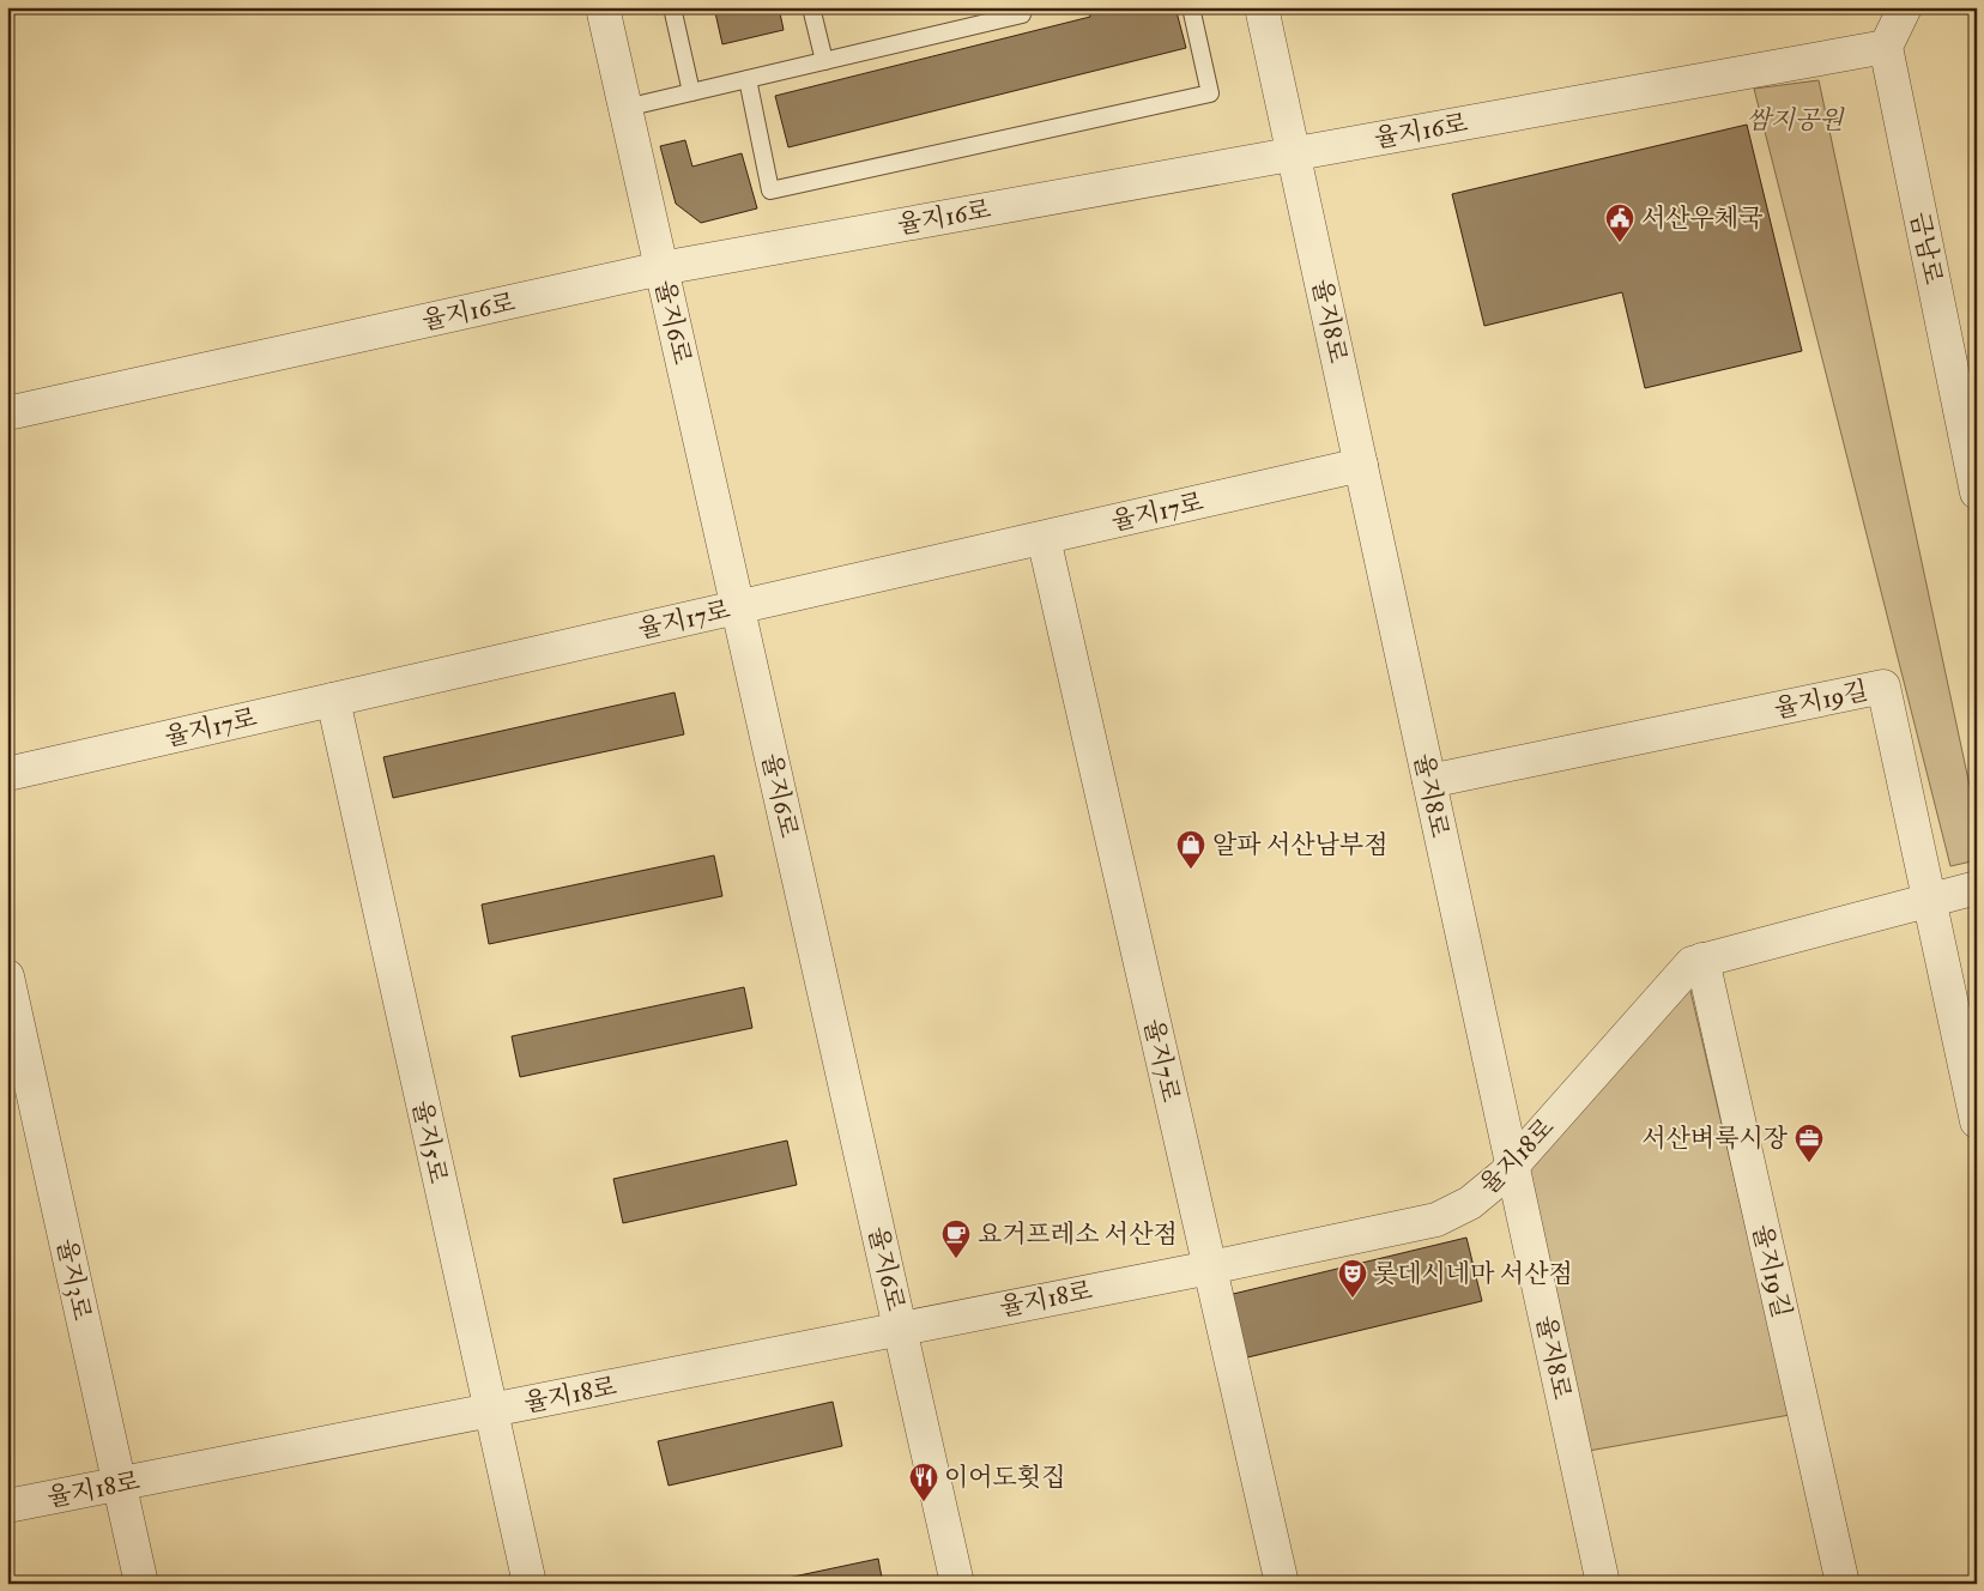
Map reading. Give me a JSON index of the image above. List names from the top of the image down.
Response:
{
  "streets": {
    "street": [
      "율지16로",
      "금남로",
      "율지8로",
      "율지6로",
      "율지17로",
      "율지19길",
      "율지7로",
      "율지5로",
      "율지18로",
      "율지3로"
    ]
  },
  "crossings": [
    ["율지16로", "금남로"],
    ["율지16로", "율지8로"],
    ["율지16로", "율지6로"],
    ["율지8로", "율지17로"],
    ["율지8로", "율지19길"],
    ["율지8로", "율지18로"],
    ["율지6로", "율지17로"],
    ["율지6로", "율지18로"],
    ["율지17로", "율지7로"],
    ["율지17로", "율지5로"],
    ["율지19길", "율지18로"],
    ["율지7로", "율지18로"],
    ["율지5로", "율지18로"],
    ["율지18로", "율지3로"]
  ],
  "parks": ["쌈지공원"],
  "places": {
    "public building": ["서산우체국"],
    "shop": ["알파 서산남부점"],
    "office": ["서산벼룩시장"],
    "cafe": ["요거프레소 서산점"],
    "theatre": ["롯데시네마 서산점"],
    "restaurant": ["이어도횟집"]
  }
}
